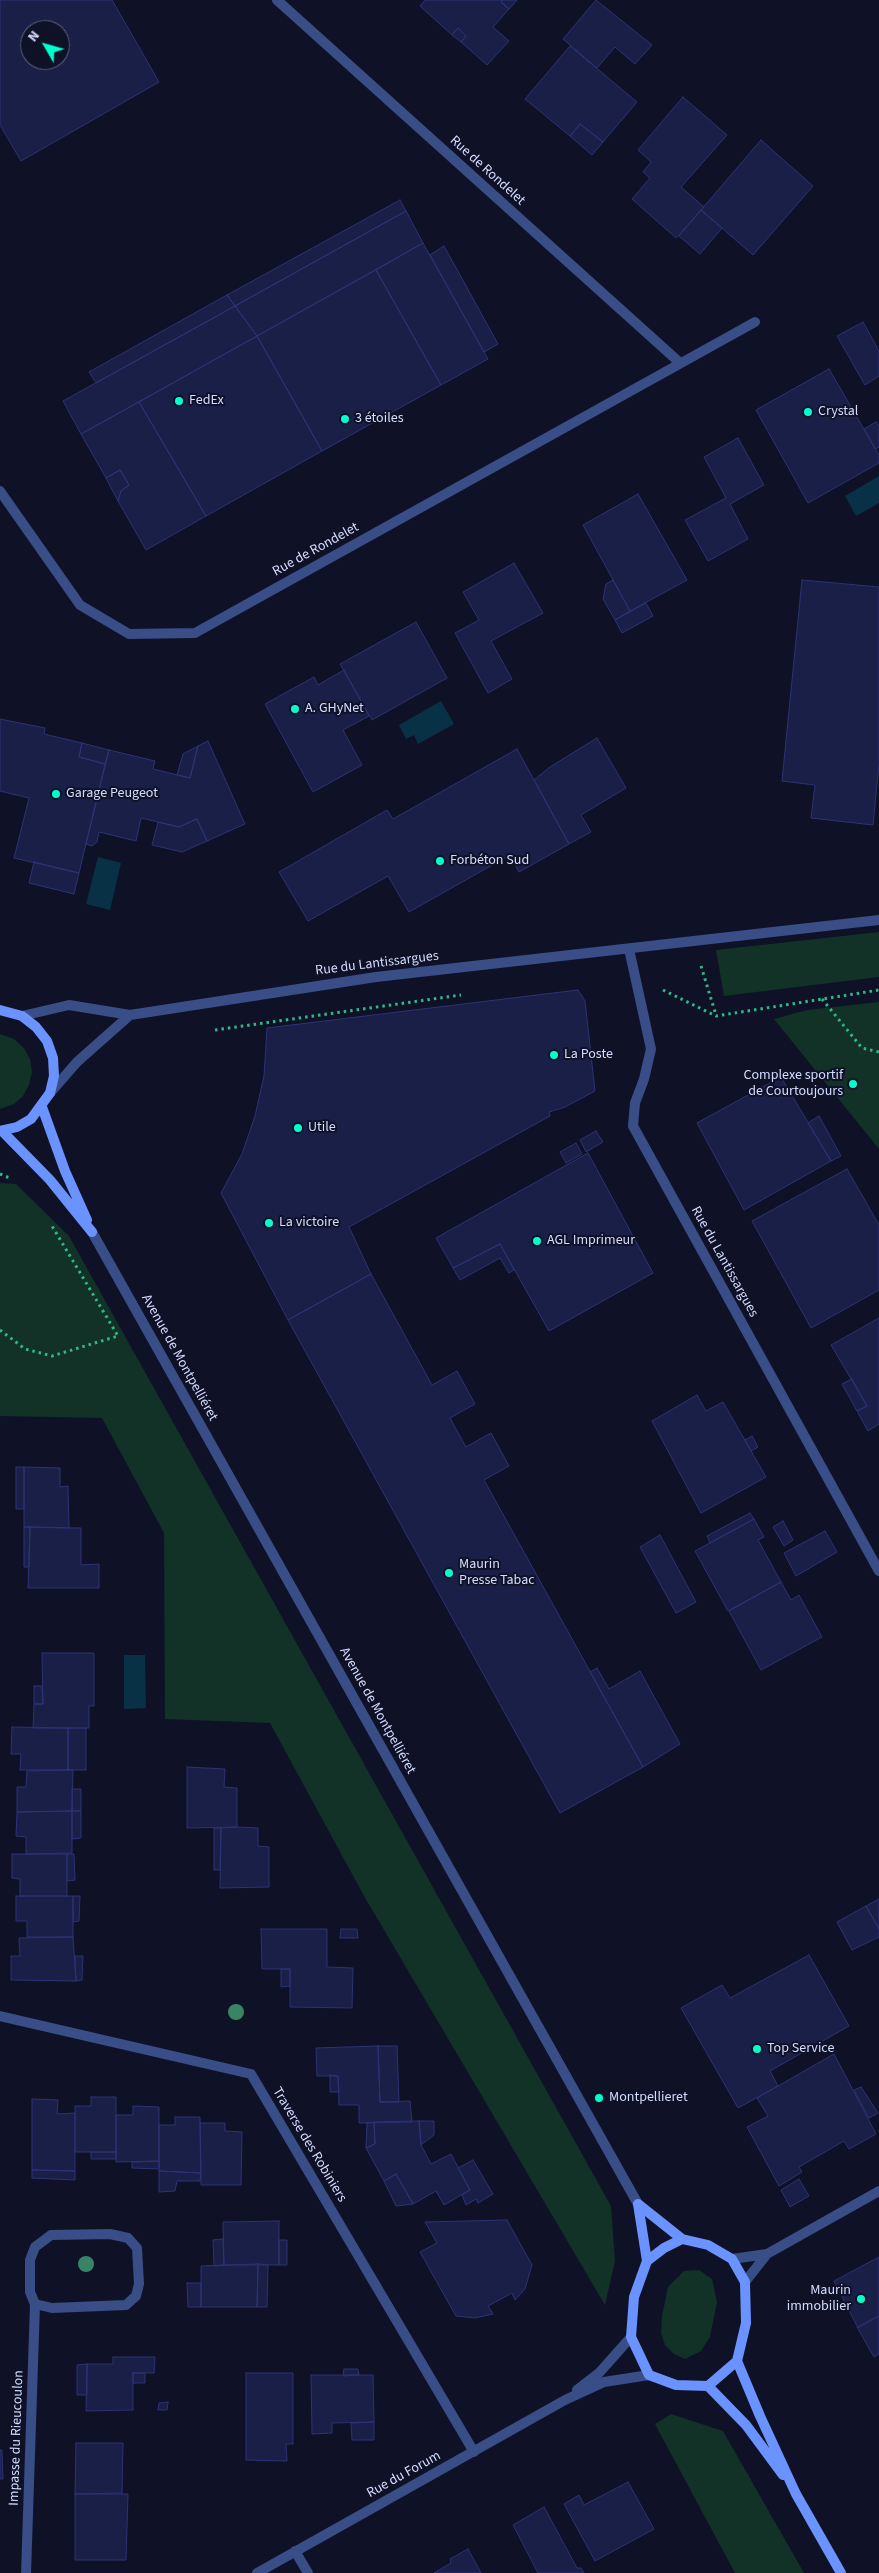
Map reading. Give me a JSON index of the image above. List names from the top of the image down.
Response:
{
  "streets": {
    "street": [
      "Rue de Rondelet",
      "Rue du Lantissargues",
      "Avenue de Montpelliéret",
      "Traverse des Robiniers",
      "Impasse du Rieucoulon",
      "Rue du Forum"
    ]
  },
  "crossings": [
    ["Avenue de Montpelliéret", "Rue du Forum"],
    ["Traverse des Robiniers", "Rue du Forum"]
  ],
  "places": [
    "FedEx",
    "Crystal",
    "3 étoiles",
    "A. GHyNet",
    "Garage Peugeot",
    "Forbéton Sud",
    "La Poste",
    "Complexe sportif de Courtoujours",
    "Utile",
    "La victoire",
    "AGL Imprimeur",
    "Maurin Presse Tabac",
    "Top Service",
    "Montpellieret",
    "Maurin immobilier"
  ],
  "north": "top left"
}
